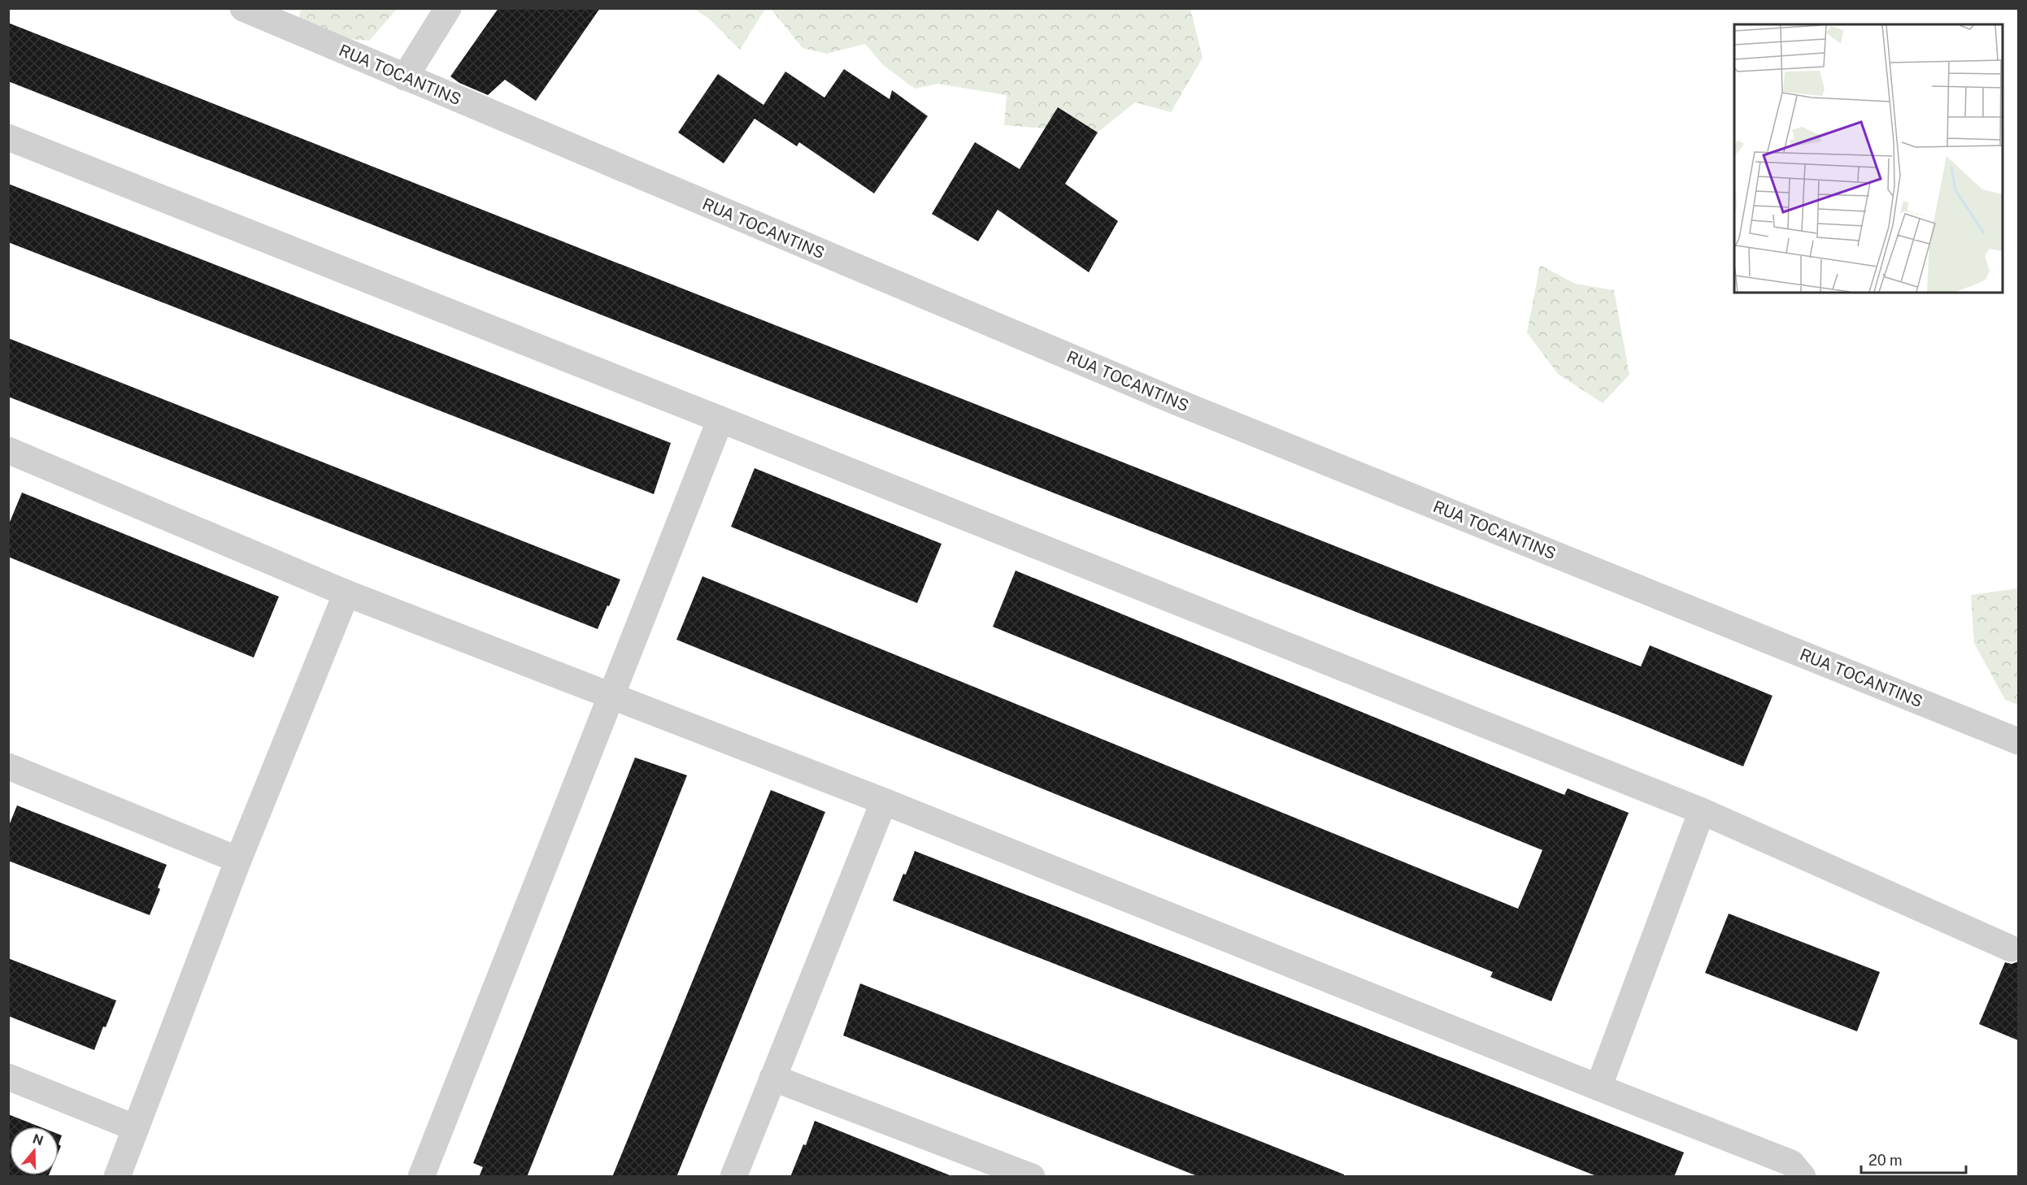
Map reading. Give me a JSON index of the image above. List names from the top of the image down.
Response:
{
  "streets": {
    "street": ["RUA TOCANTINS"]
  },
  "scale_bar": "20 m",
  "north": "top"
}
